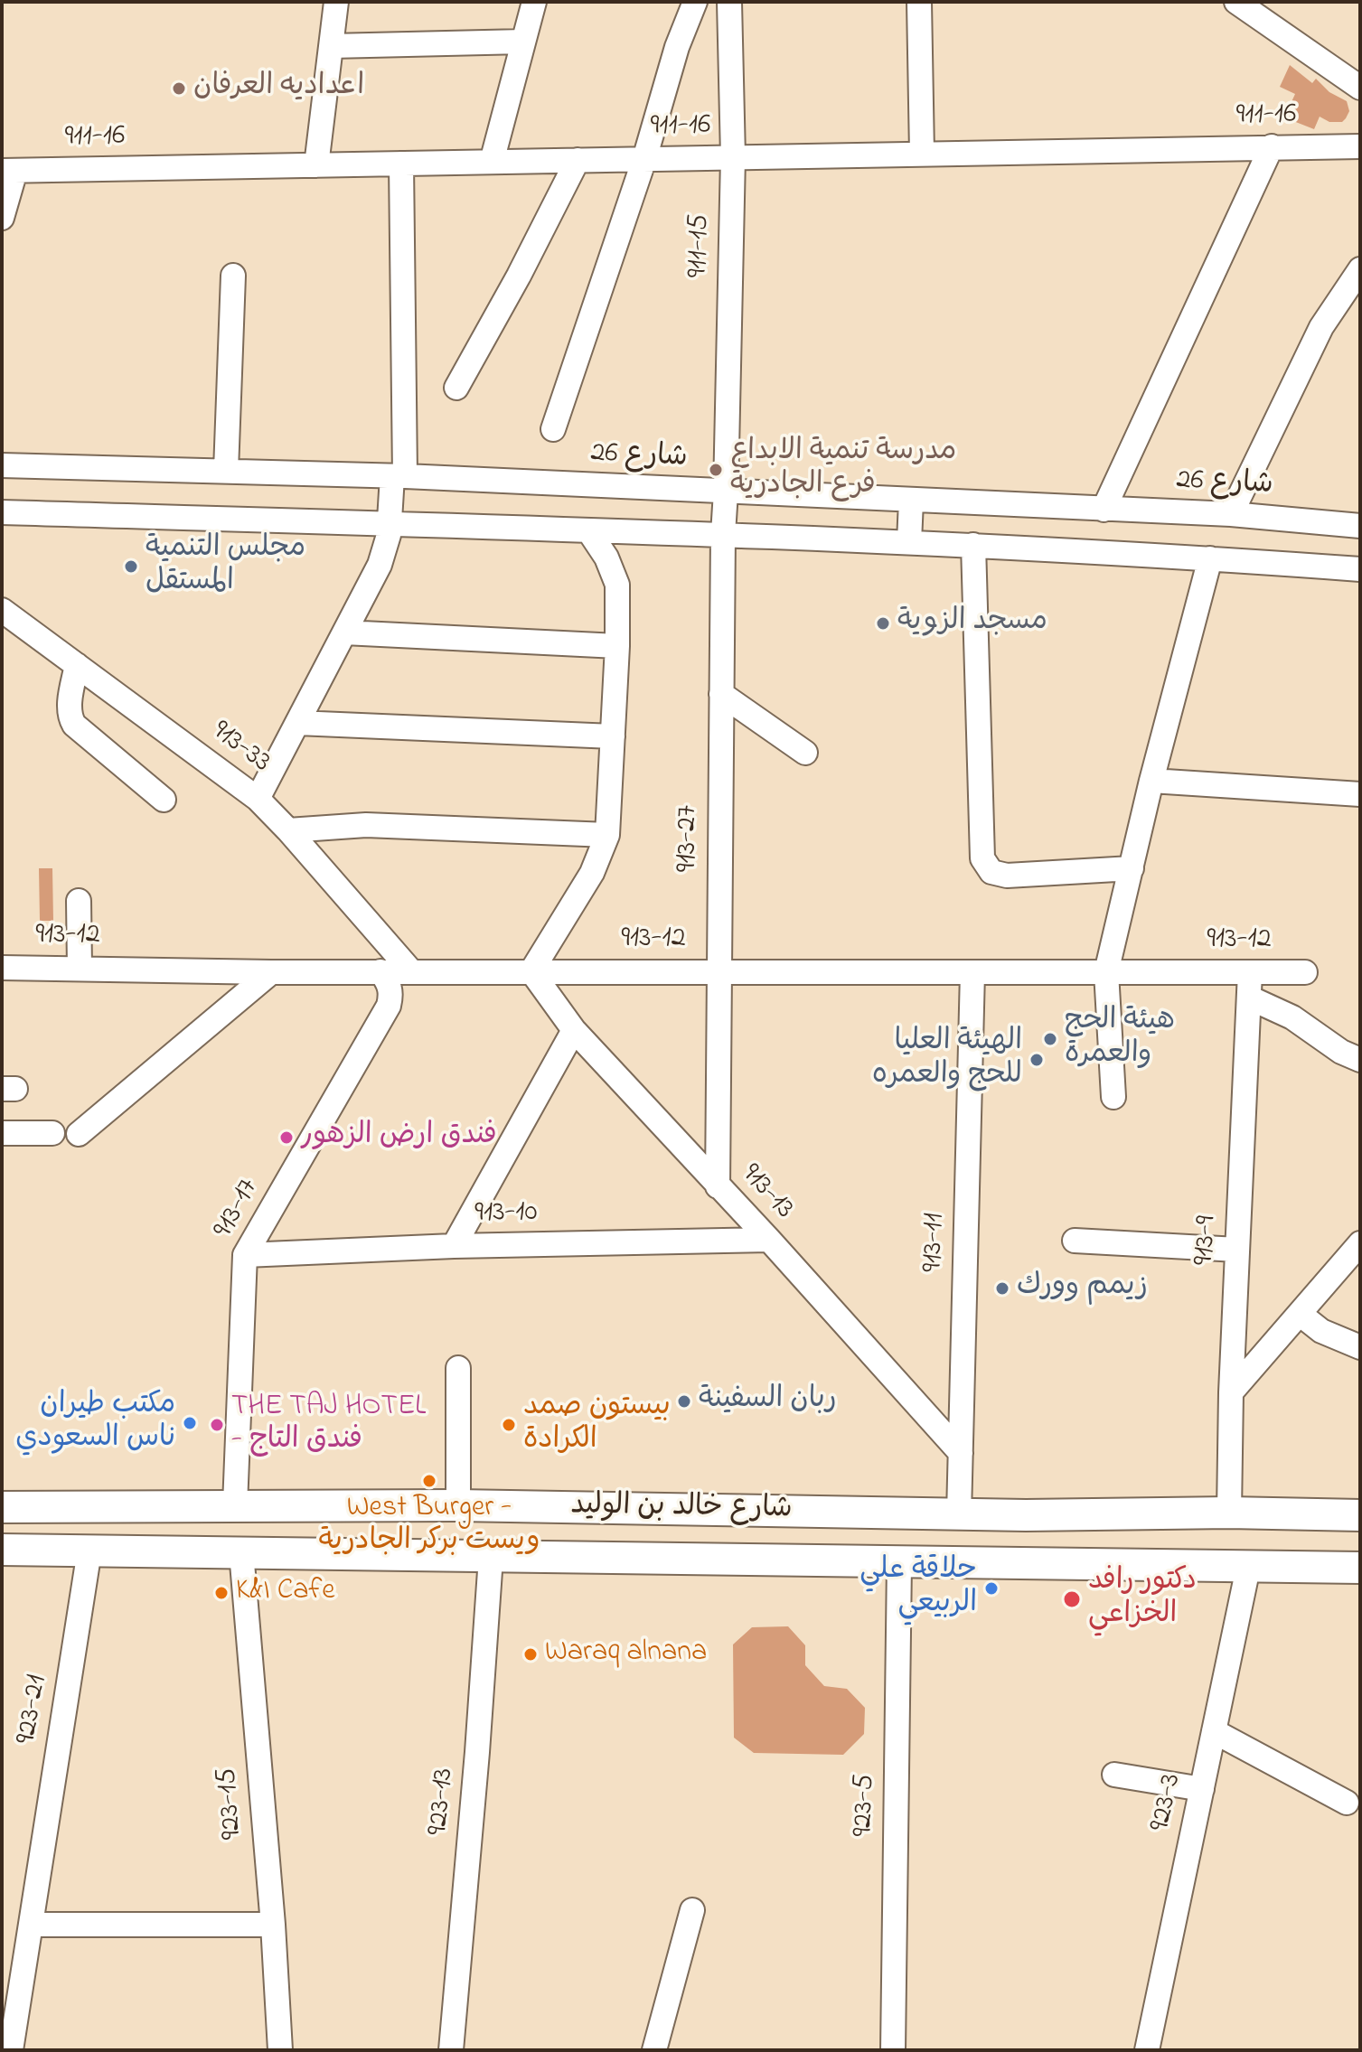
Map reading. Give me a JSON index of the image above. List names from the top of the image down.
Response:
{
  "streets": {
    "main road": ["شارع خالد بن الوليد"],
    "street": [
      "911-16",
      "911-15",
      "شارع 26",
      "913-33",
      "913-27",
      "913-12",
      "913-13",
      "913-17",
      "913-10",
      "913-9",
      "913-11",
      "923-21",
      "923-13",
      "923-3",
      "923-15",
      "923-5"
    ]
  },
  "crossings": [
    ["911-16", "911-15"],
    ["911-15", "شارع 26"],
    ["911-15", "913-27"],
    ["شارع 26", "913-27"],
    ["913-33", "913-12"],
    ["913-27", "913-12"],
    ["913-27", "913-13"],
    ["913-12", "913-13"],
    ["913-12", "913-17"],
    ["913-12", "913-9"],
    ["913-12", "913-11"],
    ["913-13", "913-10"],
    ["913-13", "913-11"],
    ["913-17", "913-10"],
    ["913-17", "شارع خالد بن الوليد"],
    ["913-9", "شارع خالد بن الوليد"],
    ["913-11", "شارع خالد بن الوليد"],
    ["شارع خالد بن الوليد", "923-21"],
    ["شارع خالد بن الوليد", "923-13"],
    ["شارع خالد بن الوليد", "923-3"],
    ["شارع خالد بن الوليد", "923-15"],
    ["شارع خالد بن الوليد", "923-5"]
  ],
  "places": [
    "اعداديه العرفان",
    "مدرسة تنمية الابداع فرع الجادرية",
    "مجلس التنمية المستقل",
    "مسجد الزوية",
    "هيئة الحج والعمرة",
    "الهيئة العليا للحج والعمره",
    "فندق ارض الزهور",
    "زيمم وورك",
    "ربان السفينة",
    "مكتب طيران ناس السعودي",
    "THE TAJ HOTEL - فندق التاج",
    "بيستون صمد الكرادة",
    "West Burger - ويست بركر الجادرية",
    "حلاقة علي الربيعي",
    "K&I Cafe",
    "دكتور رافد الخزاعي",
    "Waraq alnana"
  ]
}
